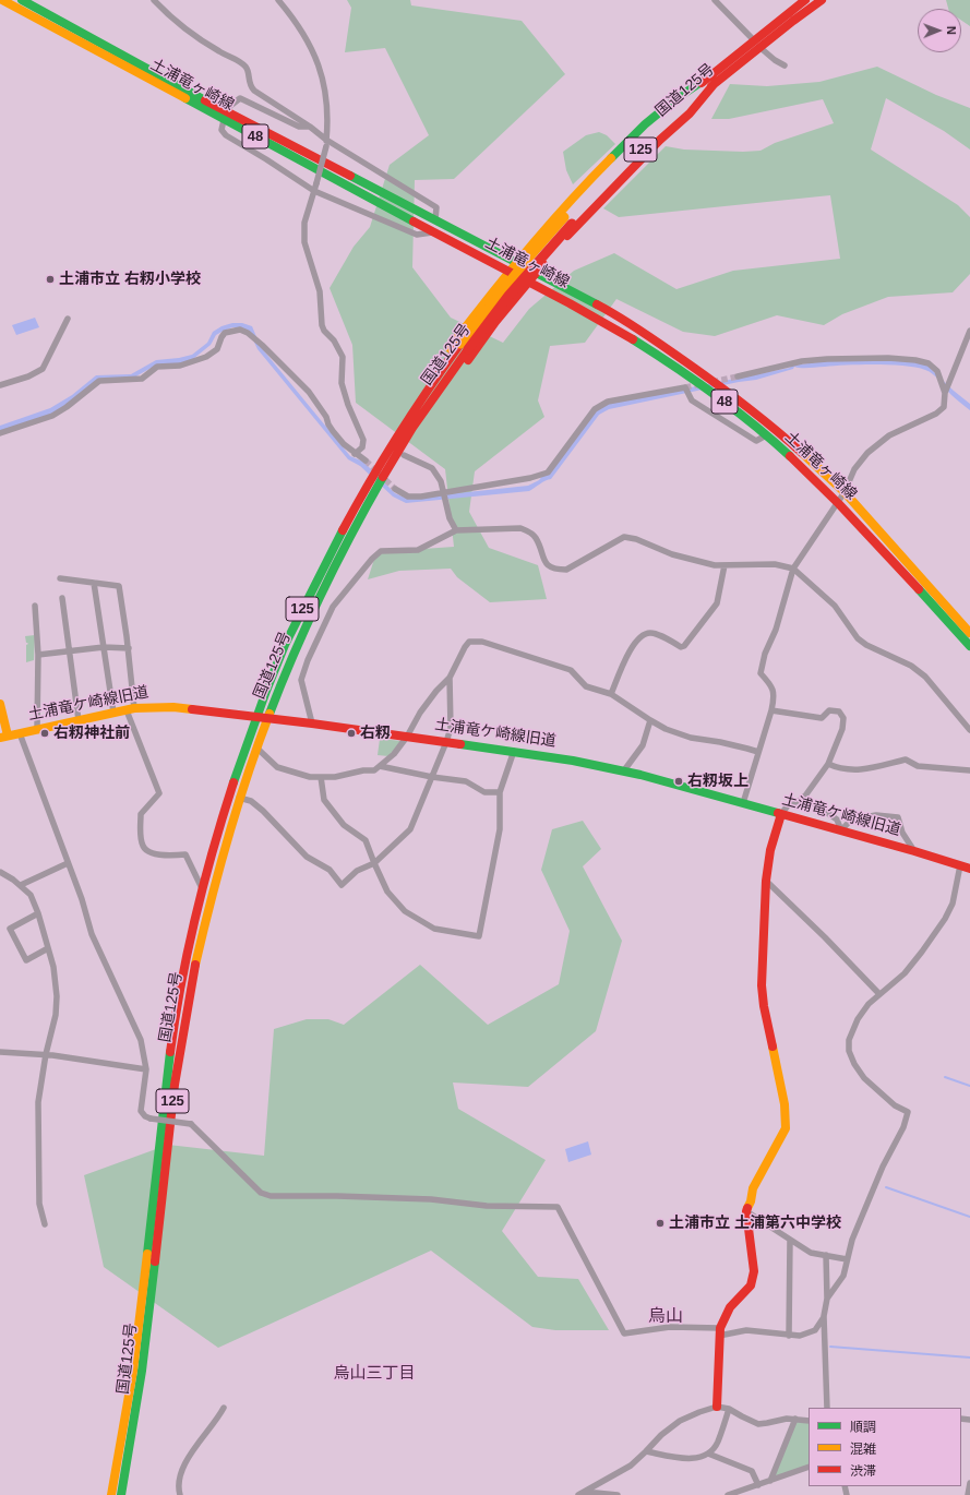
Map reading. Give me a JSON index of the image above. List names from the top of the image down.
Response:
{
  "streets": {
    "main road": [
      "土浦竜ヶ崎線",
      "国道125号",
      "48",
      "125",
      "土浦竜ケ崎線旧道"
    ]
  },
  "crossings": [
    ["国道125号", "土浦竜ケ崎線旧道"]
  ],
  "districts": ["烏山", "烏山三丁目"],
  "places": [
    "土浦市立 右籾小学校",
    "右籾神社前",
    "右籾",
    "右籾坂上",
    "土浦市立 土浦第六中学校"
  ],
  "legend": ["順調", "混雑", "渋滞"],
  "north": "right"
}
